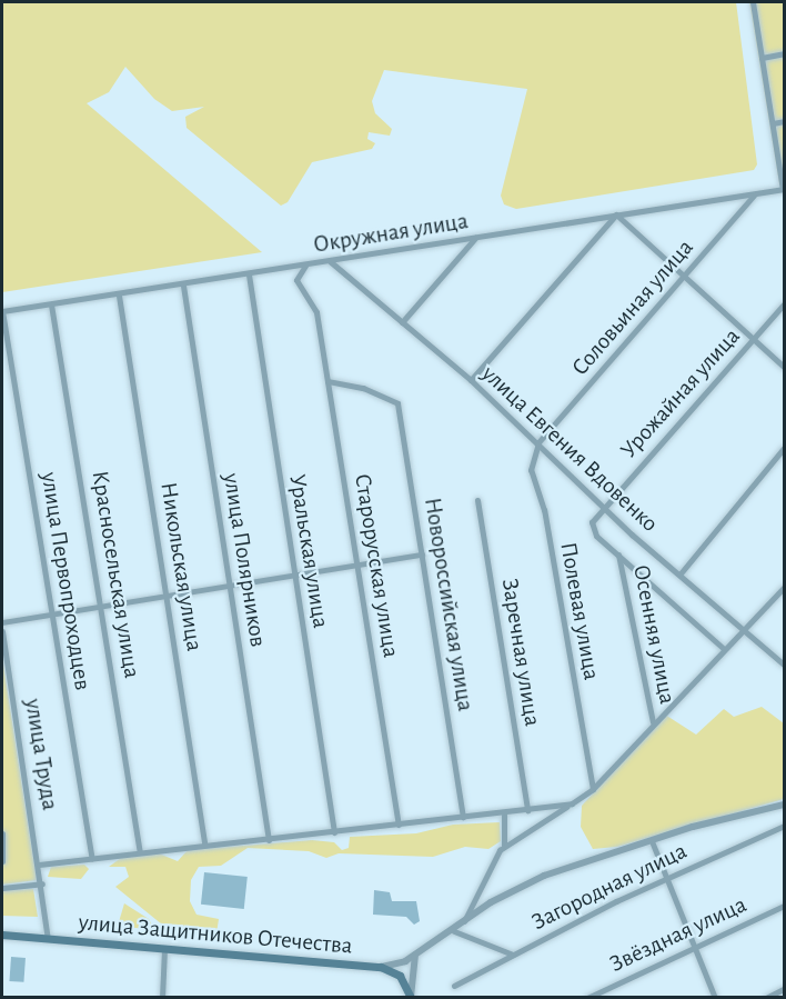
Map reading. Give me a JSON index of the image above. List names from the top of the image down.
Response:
{
  "streets": {
    "main road": ["улица Защитников Отечества"],
    "street": [
      "Окружная улица",
      "Соловьиная улица",
      "Урожайная улица",
      "улица Евгения Вдовенко",
      "Уральская улица",
      "улица Полярников",
      "Старорусская улица",
      "Никольская улица",
      "Красносельская улица",
      "улица Первопроходцев",
      "Новороссийская улица",
      "Полевая улица",
      "Осенняя улица",
      "Заречная улица",
      "улица Труда",
      "Загородная улица",
      "Звёздная улица"
    ]
  },
  "crossings": [
    ["Окружная улица", "Соловьиная улица"],
    ["Окружная улица", "улица Евгения Вдовенко"],
    ["Окружная улица", "Уральская улица"],
    ["Окружная улица", "улица Полярников"],
    ["Окружная улица", "Старорусская улица"],
    ["Окружная улица", "Никольская улица"],
    ["Окружная улица", "Красносельская улица"],
    ["Окружная улица", "улица Первопроходцев"],
    ["Соловьиная улица", "улица Евгения Вдовенко"],
    ["Соловьиная улица", "Полевая улица"],
    ["Урожайная улица", "улица Евгения Вдовенко"],
    ["улица Евгения Вдовенко", "Полевая улица"],
    ["Старорусская улица", "Новороссийская улица"],
    ["улица Труда", "улица Защитников Отечества"]
  ]
}
